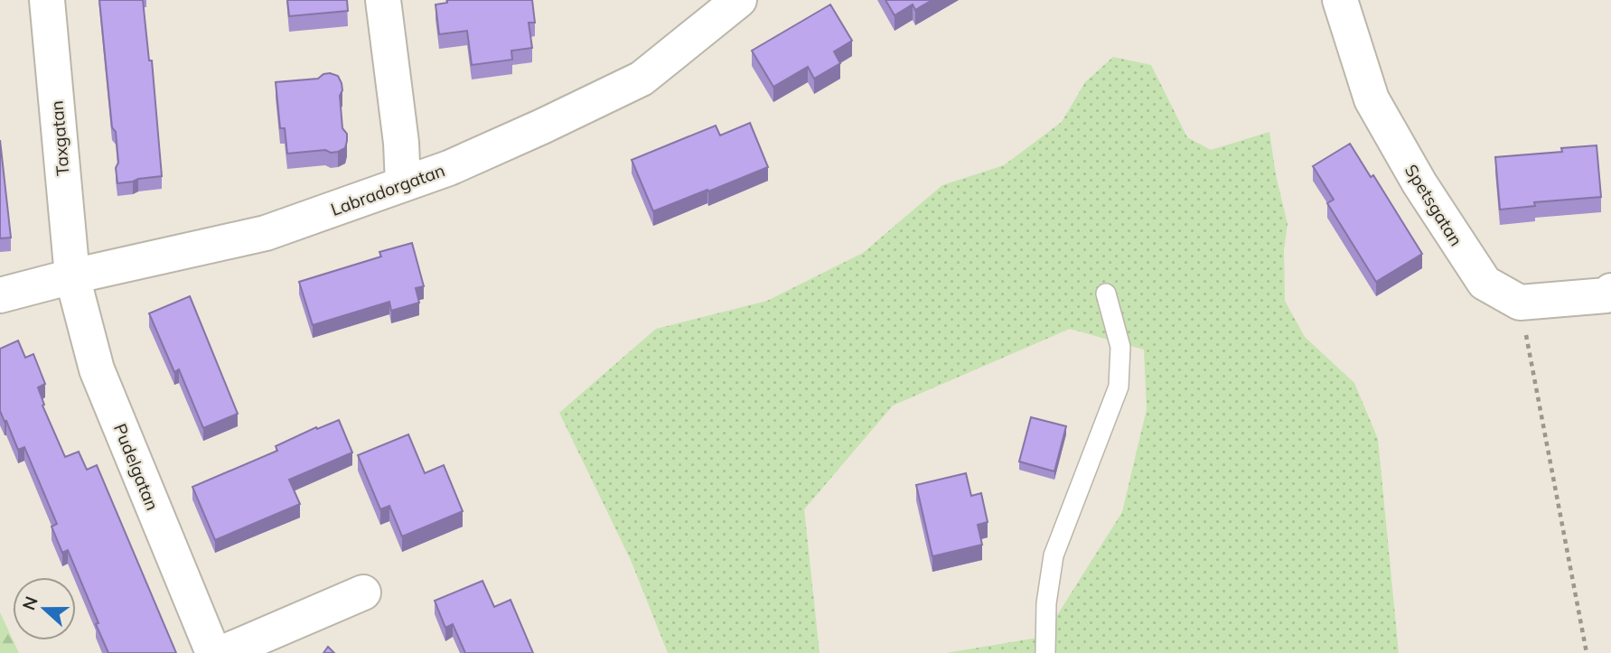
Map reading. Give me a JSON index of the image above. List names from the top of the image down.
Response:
{
  "streets": {
    "street": [
      "Taxgatan",
      "Labradorgatan",
      "Spetsgatan",
      "Pudelgatan"
    ]
  },
  "crossings": [
    ["Taxgatan", "Labradorgatan"],
    ["Taxgatan", "Pudelgatan"],
    ["Labradorgatan", "Pudelgatan"]
  ],
  "north": "left"
}
